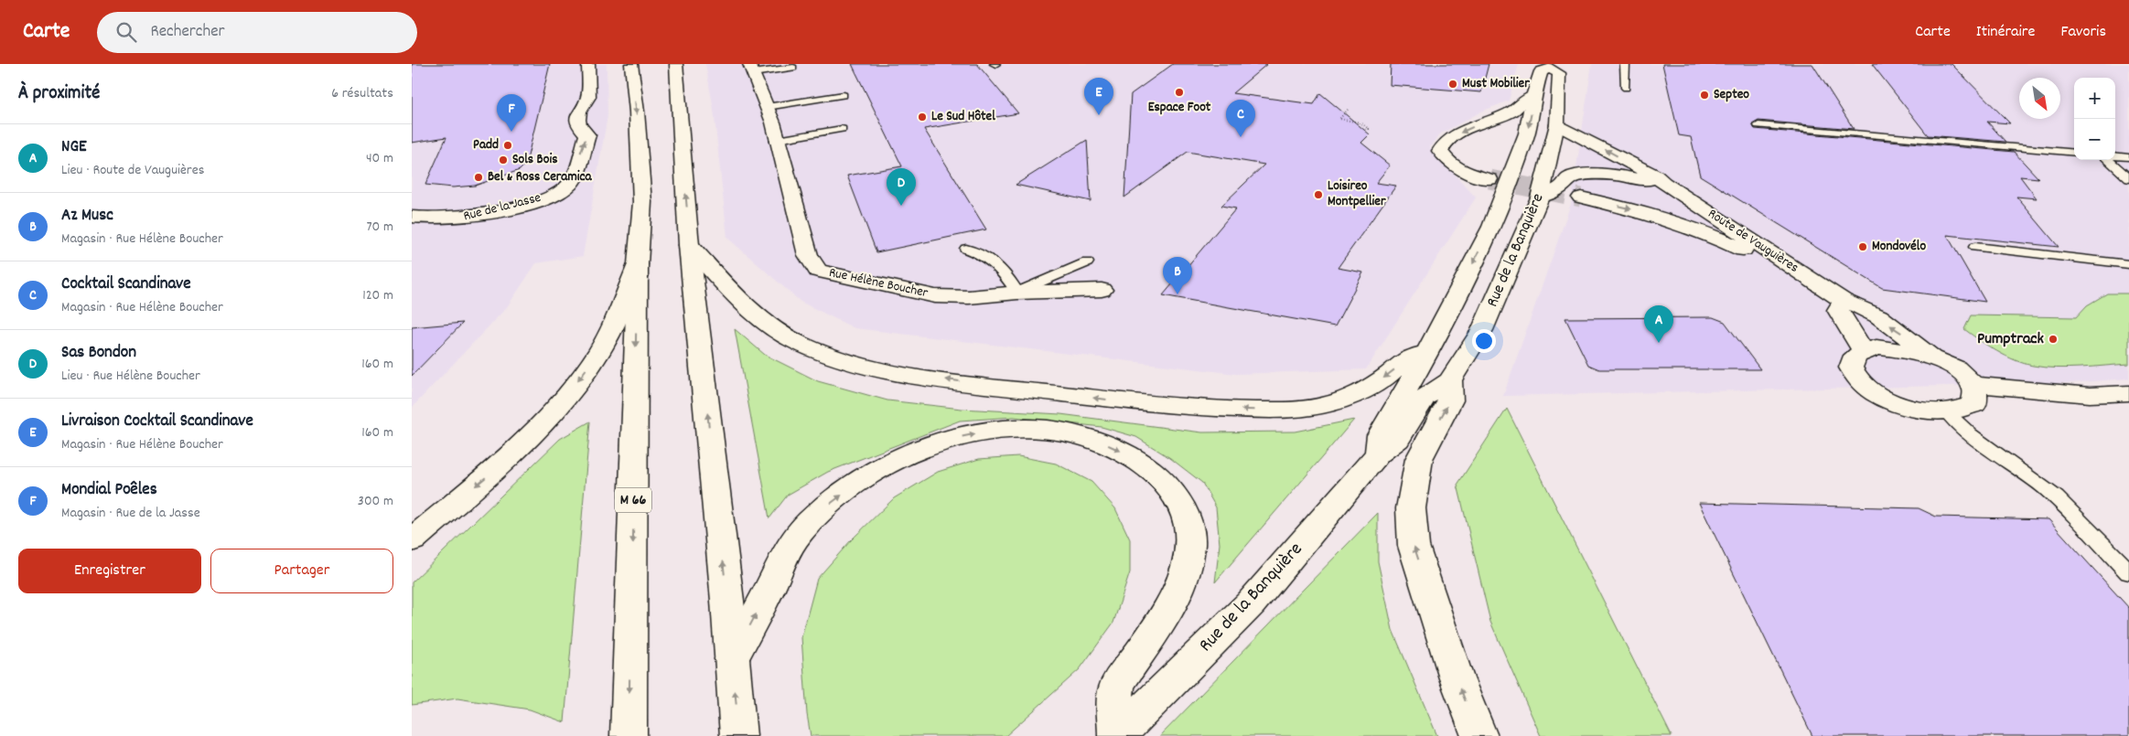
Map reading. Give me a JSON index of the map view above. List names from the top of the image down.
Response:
{
  "streets": {
    "main road": [
      "Rue de la Jasse",
      "Route de Vauguières",
      "Rue de la Banquière",
      "Rue Hélène Boucher",
      "M 66"
    ]
  },
  "crossings": [
    ["Route de Vauguières", "Rue de la Banquière"]
  ],
  "places": [
    "Must Mobilier",
    "Espace Foot",
    "Septeo",
    "Le Sud Hôtel",
    "Padd",
    "Sols Bois",
    "Bel & Ross Ceramica",
    "Loisireo Montpellier",
    "Mondovélo",
    "Pumptrack"
  ],
  "north": "bottom right",
  "page": {
    "header": "Carte",
    "search": "Rechercher",
    "nav": ["Carte", "Itinéraire", "Favoris"],
    "heading": ["À proximité", "6 résultats"],
    "map_buttons": ["+", "−"],
    "pins": [
      "E",
      "F",
      "C",
      "D",
      "B",
      "A"
    ],
    "list": [
      {
        "mark": "A",
        "name": "NGE",
        "note": "Lieu · Route de Vauguières",
        "value": "40 m"
      },
      {
        "mark": "B",
        "name": "Az Musc",
        "note": "Magasin · Rue Hélène Boucher",
        "value": "70 m"
      },
      {
        "mark": "C",
        "name": "Cocktail Scandinave",
        "note": "Magasin · Rue Hélène Boucher",
        "value": "120 m"
      },
      {
        "mark": "D",
        "name": "Sas Bondon",
        "note": "Lieu · Rue Hélène Boucher",
        "value": "160 m"
      },
      {
        "mark": "E",
        "name": "Livraison Cocktail Scandinave",
        "note": "Magasin · Rue Hélène Boucher",
        "value": "160 m"
      },
      {
        "mark": "F",
        "name": "Mondial Poêles",
        "note": "Magasin · Rue de la Jasse",
        "value": "300 m"
      }
    ],
    "buttons": ["Enregistrer", "Partager"]
  }
}
